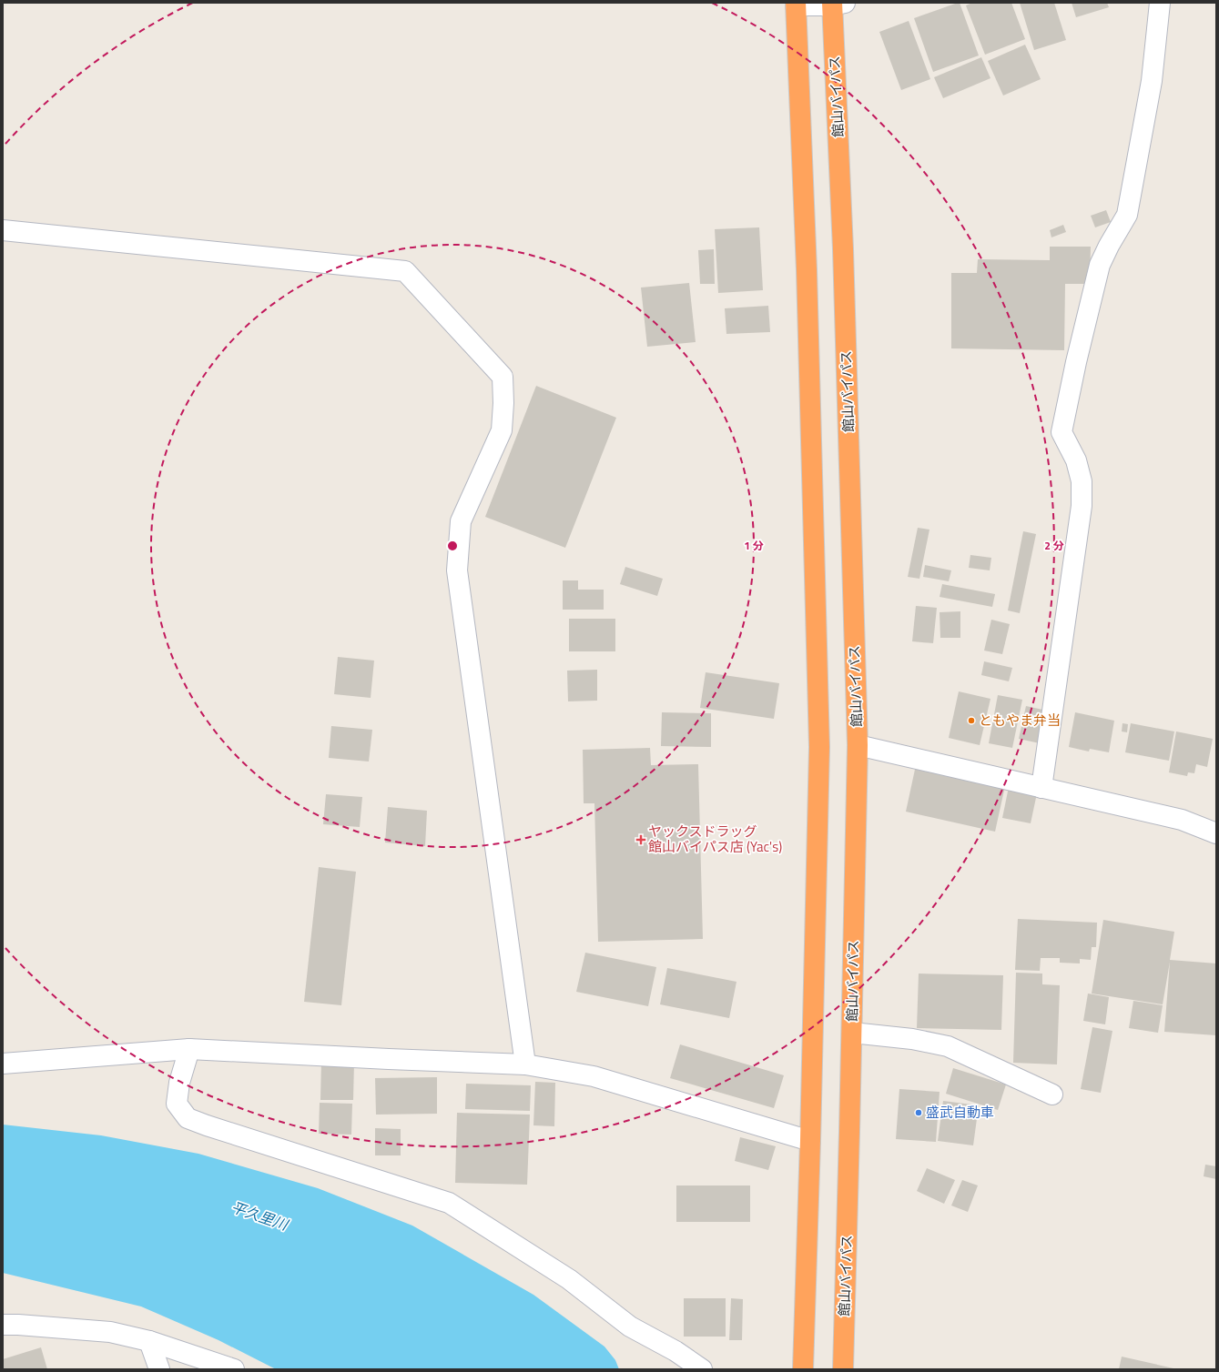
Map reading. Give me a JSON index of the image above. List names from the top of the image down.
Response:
{
  "streets": {
    "highway": ["館山バイパス"]
  },
  "water": ["平久里川"],
  "places": {
    "other": ["ともやま弁当", "盛武自動車"],
    "health": ["ヤックスドラッグ 館山バイパス店 (Yac's)"]
  },
  "rings": ["1 分", "2 分"]
}
